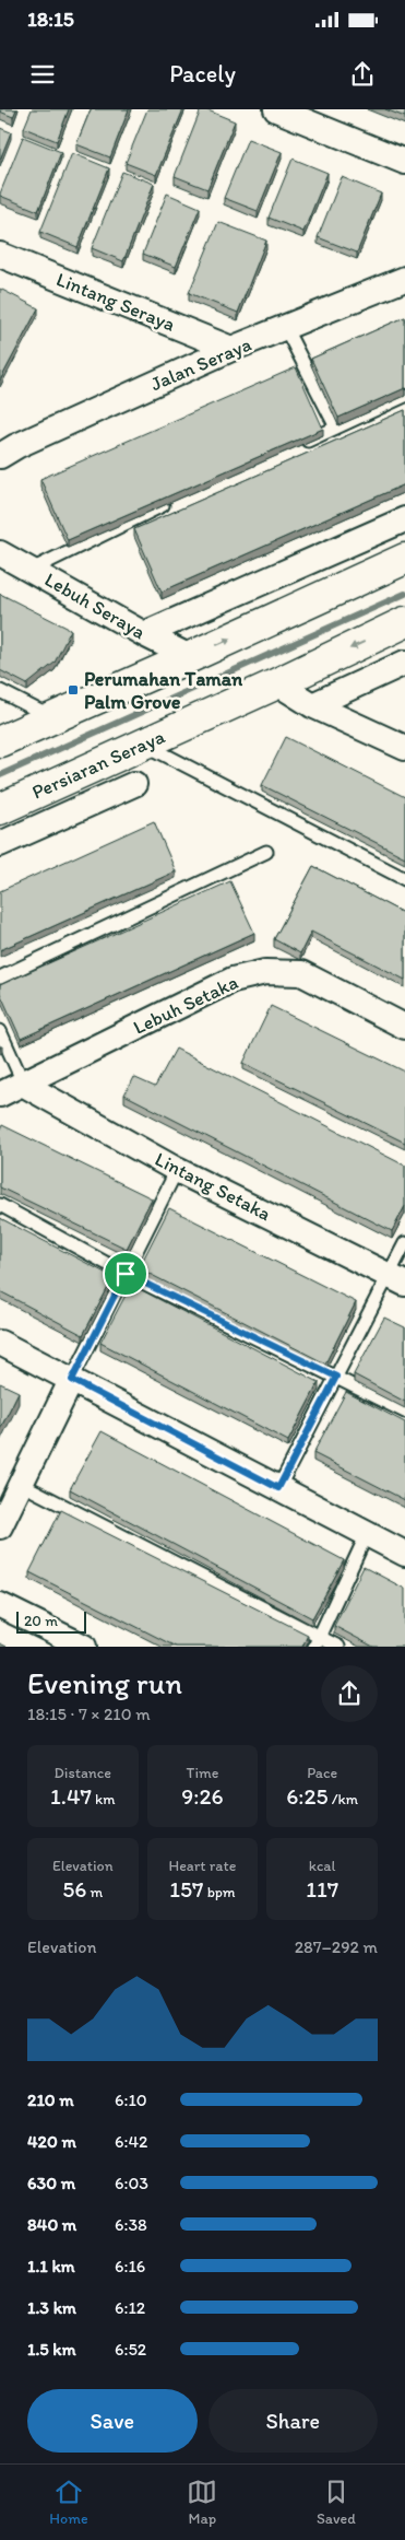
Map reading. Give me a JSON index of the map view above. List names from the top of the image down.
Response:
{
  "streets": {
    "main road": ["Persiaran Seraya"],
    "street": [
      "Lintang Seraya",
      "Jalan Seraya",
      "Lebuh Seraya",
      "Lebuh Setaka",
      "Lintang Setaka"
    ]
  },
  "crossings": [
    ["Lintang Seraya", "Jalan Seraya"],
    ["Lebuh Setaka", "Lintang Setaka"]
  ],
  "places": {
    "transit": ["Perumahan Taman Palm Grove"]
  },
  "scale_bar": "20 m",
  "page": {
    "status": "18:15",
    "header": "Pacely",
    "scale": "20 m",
    "heading": ["Evening run", "18:15 · 7 × 210 m"],
    "stats": [
      ["Distance", "1.47 km"],
      ["Time", "9:26"],
      ["Pace", "6:25 /km"],
      ["Elevation", "56 m"],
      ["Heart rate", "157 bpm"],
      ["kcal", "117"]
    ],
    "chart": ["Elevation", "287–292 m"],
    "list": [
      {
        "name": "210 m",
        "note": "6:10"
      },
      {
        "name": "420 m",
        "note": "6:42"
      },
      {
        "name": "630 m",
        "note": "6:03"
      },
      {
        "name": "840 m",
        "note": "6:38"
      },
      {
        "name": "1.1 km",
        "note": "6:16"
      },
      {
        "name": "1.3 km",
        "note": "6:12"
      },
      {
        "name": "1.5 km",
        "note": "6:52"
      }
    ],
    "buttons": ["Save", "Share"],
    "tabs": ["Home", "Map", "Saved"]
  }
}
